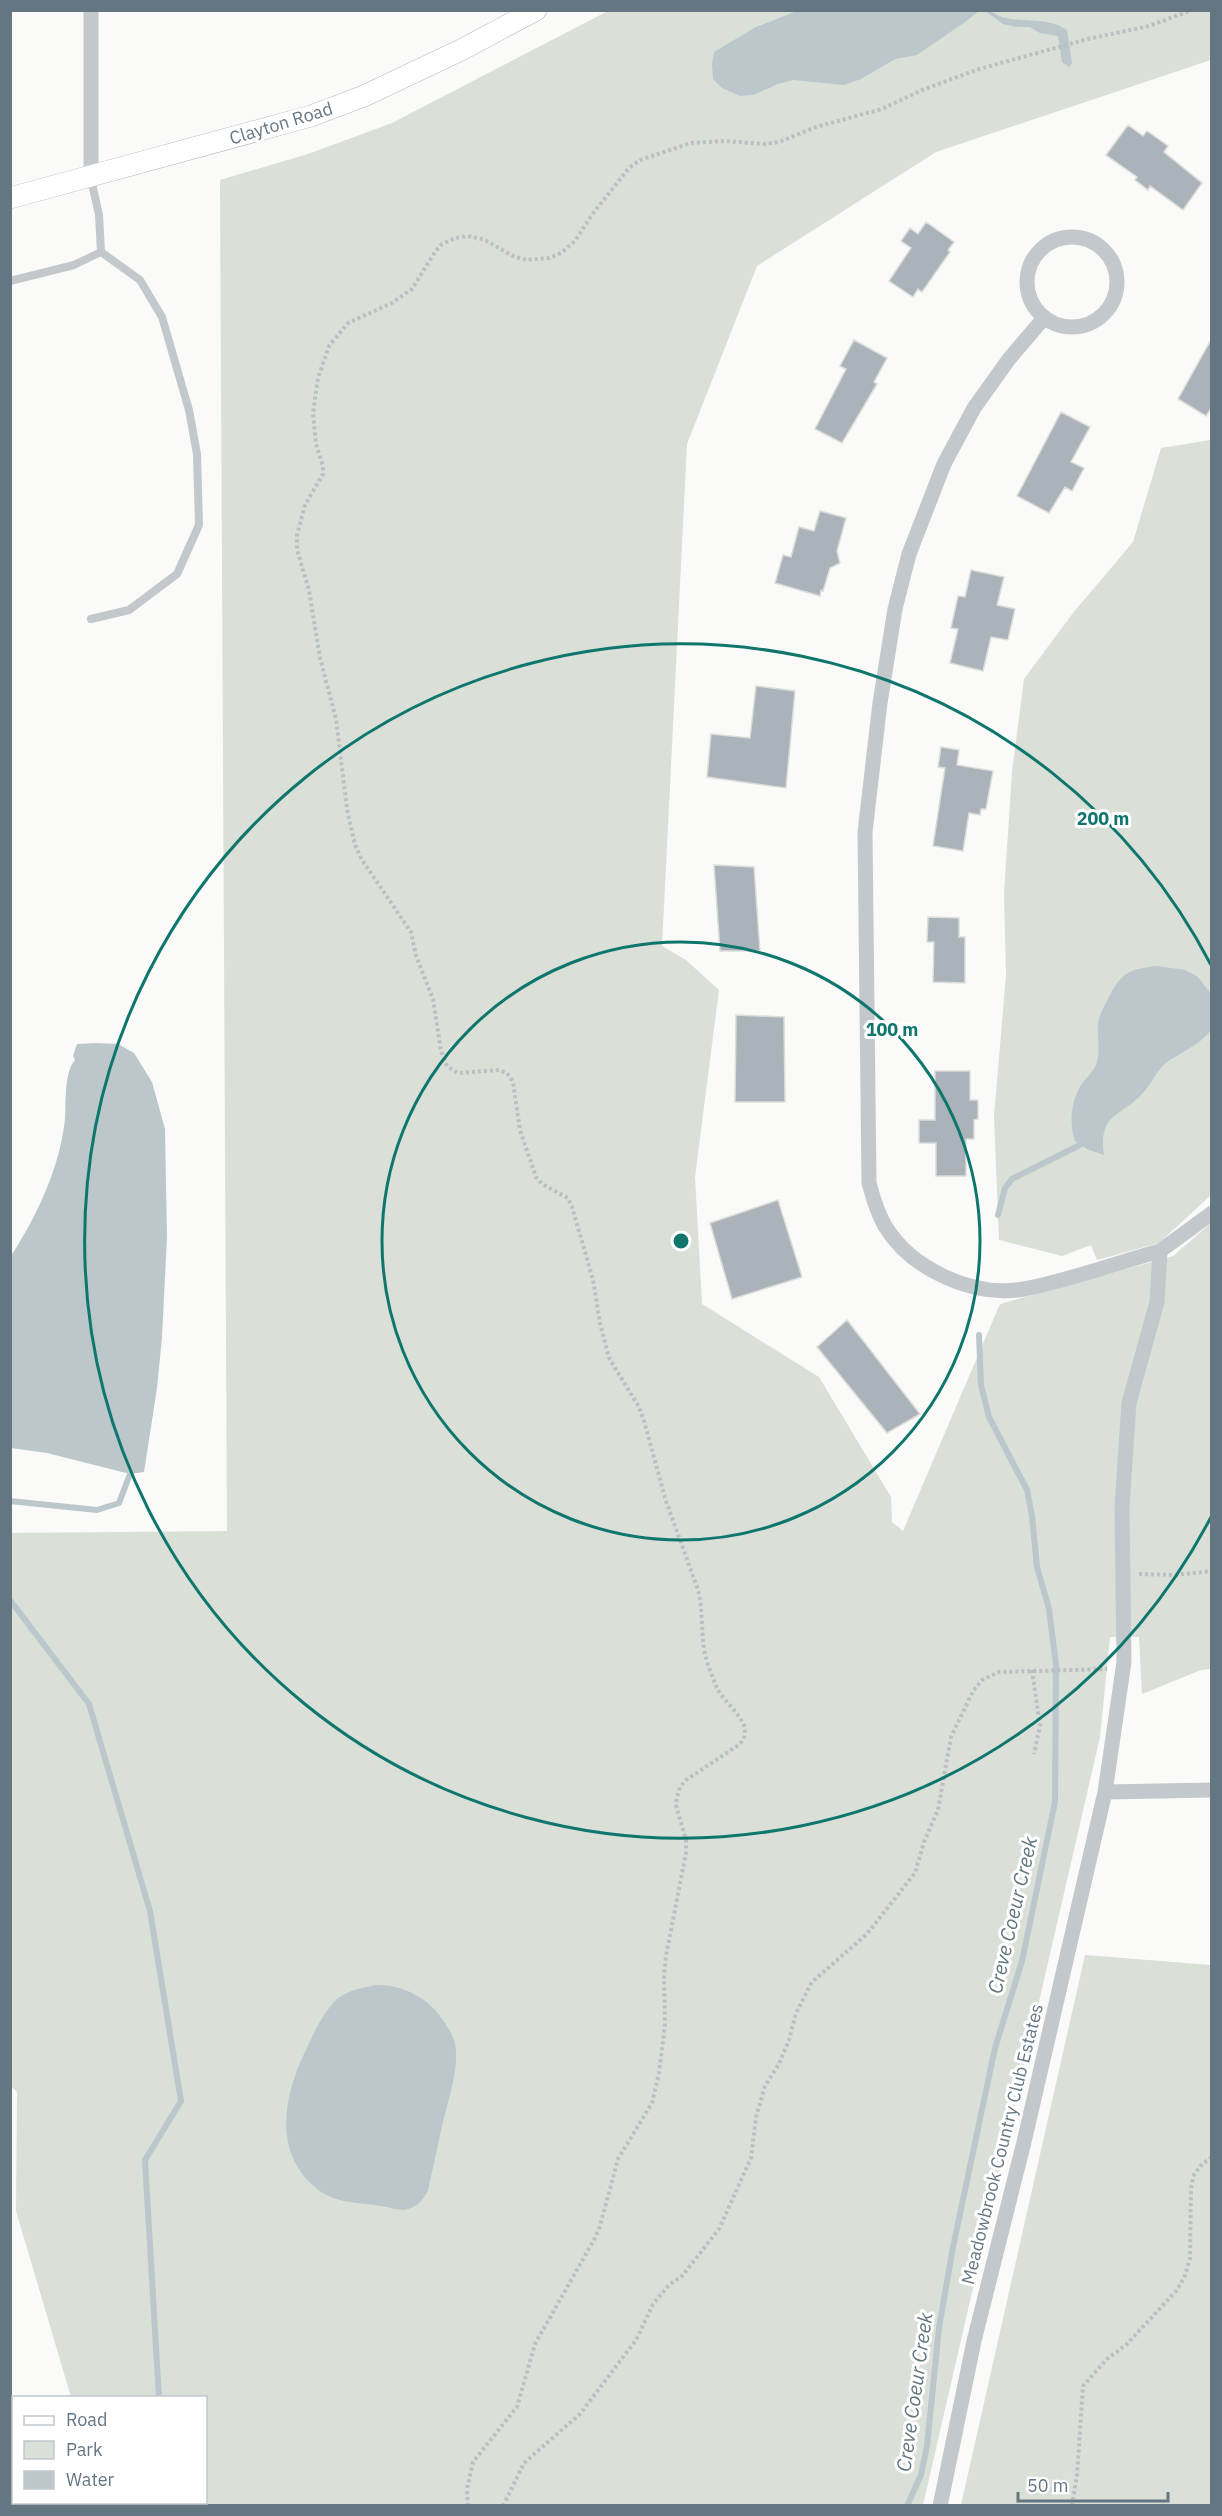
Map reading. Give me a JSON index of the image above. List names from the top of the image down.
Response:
{
  "streets": {
    "main road": ["Clayton Road"],
    "street": ["Meadowbrook Country Club Estates"]
  },
  "water": ["Creve Coeur Creek"],
  "legend": ["Road", "Park", "Water"],
  "scale_bar": "50 m",
  "rings": ["200 m", "100 m"]
}
